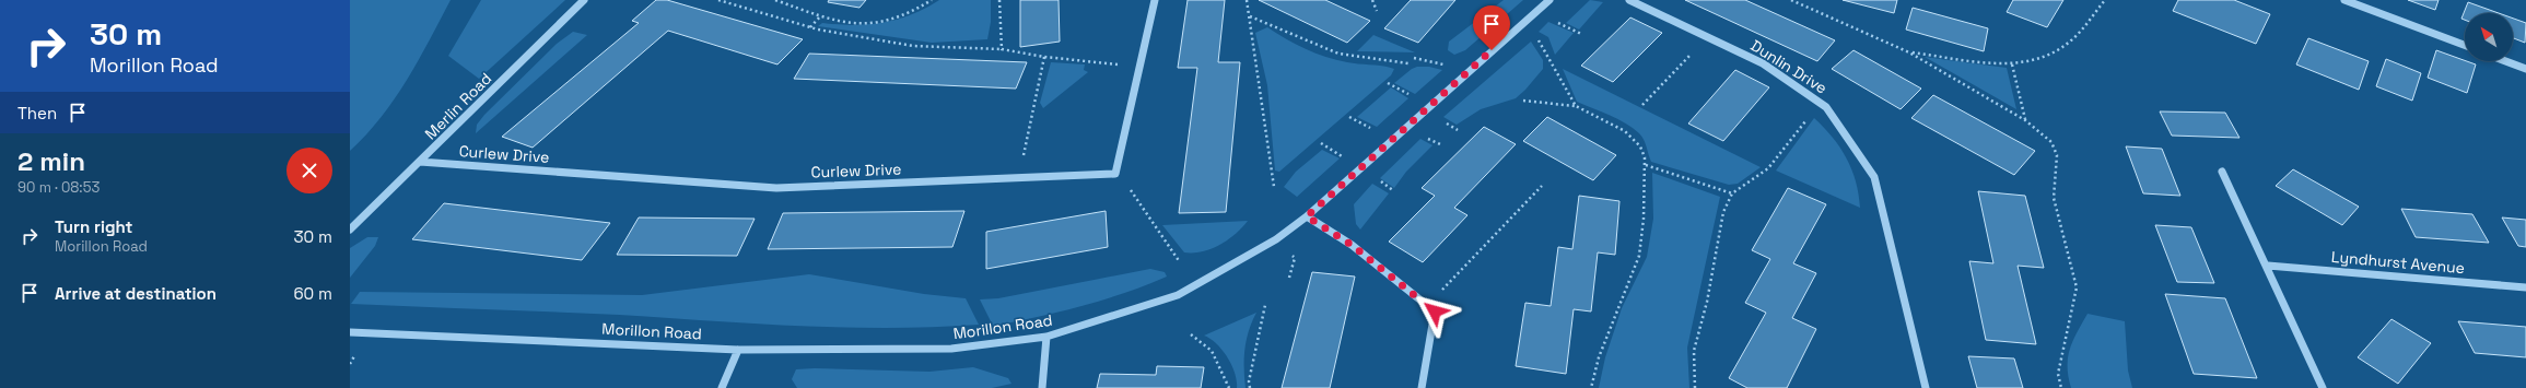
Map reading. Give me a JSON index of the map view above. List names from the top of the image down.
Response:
{
  "streets": {
    "street": [
      "Dunlin Drive",
      "Merlin Road",
      "Curlew Drive",
      "Lyndhurst Avenue",
      "Morillon Road"
    ]
  },
  "crossings": [
    ["Merlin Road", "Curlew Drive"]
  ],
  "north": "top left",
  "page": {
    "turn": ["30 m", "Morillon Road"],
    "then": "Then",
    "heading": ["2 min", "90 m · 08:53"],
    "list": [
      {
        "name": "Turn right",
        "note": "Morillon Road",
        "value": "30 m"
      },
      {
        "name": "Arrive at destination",
        "value": "60 m"
      }
    ]
  }
}
